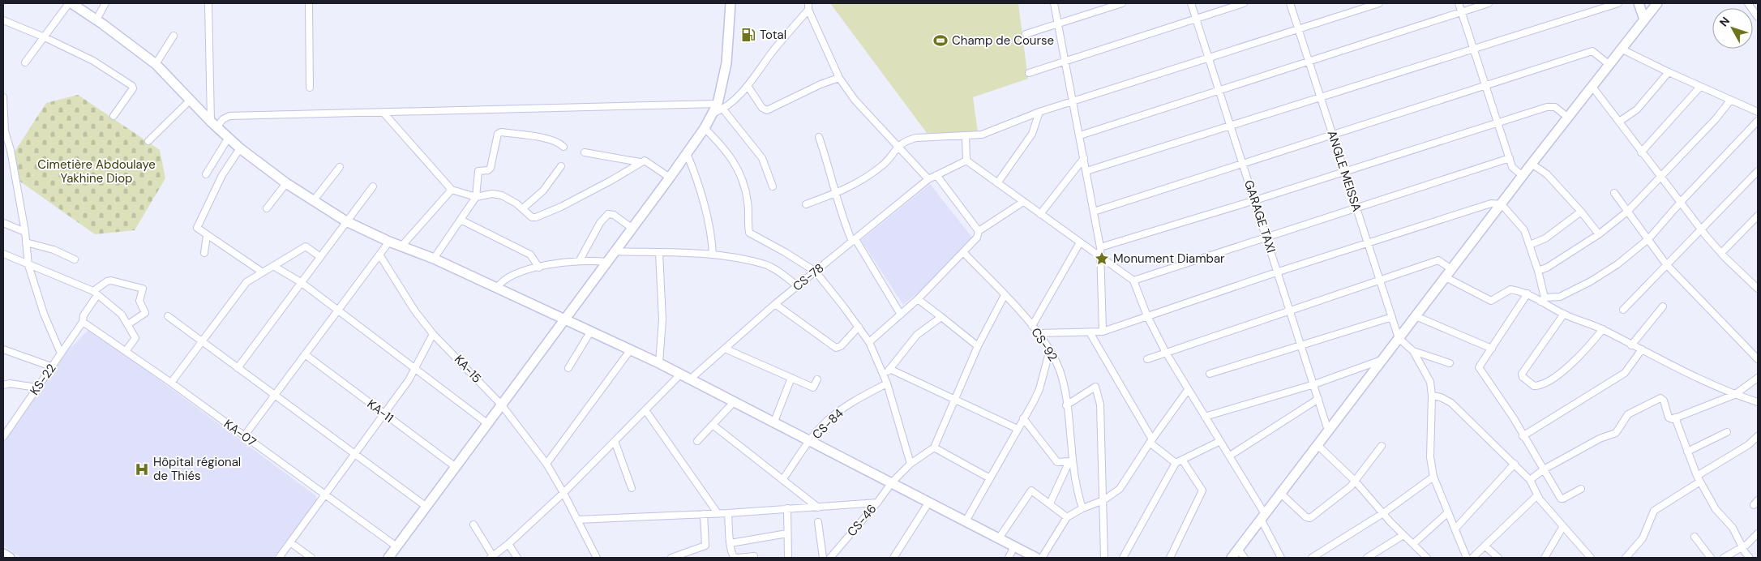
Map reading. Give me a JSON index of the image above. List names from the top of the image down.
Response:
{
  "streets": {
    "street": [
      "ANGLE MEISSA",
      "GARAGE TAXI",
      "CS-78",
      "CS-92",
      "KA-15",
      "KS-22",
      "KA-11",
      "CS-84",
      "KA-07",
      "CS-46"
    ]
  },
  "crossings": [
    ["KS-22", "KA-07"]
  ],
  "parks": ["Cimetière Abdoulaye Yakhine Diop"],
  "places": {
    "fuel station": ["Total"],
    "sports": ["Champ de Course"],
    "place": ["Monument Diambar"],
    "hospital": ["Hôpital régional de Thiés"]
  },
  "north": "top left"
}
